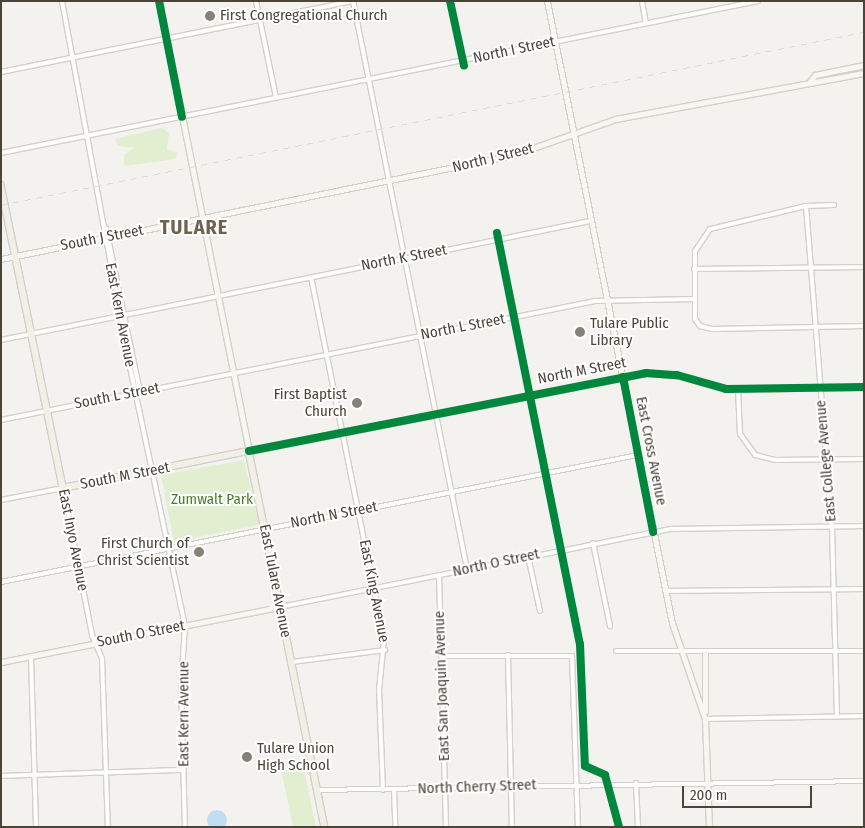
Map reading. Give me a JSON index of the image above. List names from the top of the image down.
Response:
{
  "streets": {
    "main road": [
      "North J Street",
      "South J Street",
      "North M Street",
      "East Cross Avenue",
      "South M Street",
      "East Inyo Avenue",
      "East Tulare Avenue",
      "South O Street"
    ],
    "street": [
      "North I Street",
      "North K Street",
      "East Kern Avenue",
      "North L Street",
      "South L Street",
      "East College Avenue",
      "North N Street",
      "North O Street",
      "East King Avenue",
      "East San Joaquin Avenue",
      "North Cherry Street"
    ]
  },
  "crossings": [
    ["North I Street", "East Kern Avenue"],
    ["North I Street", "East Cross Avenue"],
    ["North I Street", "East Tulare Avenue"],
    ["North J Street", "South J Street"],
    ["North J Street", "East Cross Avenue"],
    ["North J Street", "East Tulare Avenue"],
    ["South J Street", "East Kern Avenue"],
    ["South J Street", "East Inyo Avenue"],
    ["South J Street", "East Tulare Avenue"],
    ["North K Street", "East Kern Avenue"],
    ["North K Street", "East Cross Avenue"],
    ["North K Street", "East Inyo Avenue"],
    ["North K Street", "East Tulare Avenue"],
    ["North K Street", "East King Avenue"],
    ["East Kern Avenue", "South L Street"],
    ["East Kern Avenue", "South M Street"],
    ["East Kern Avenue", "North N Street"],
    ["East Kern Avenue", "South O Street"],
    ["North L Street", "South L Street"],
    ["North L Street", "East Cross Avenue"],
    ["North L Street", "East Tulare Avenue"],
    ["North L Street", "East King Avenue"],
    ["North M Street", "East Cross Avenue"],
    ["North M Street", "East College Avenue"],
    ["North M Street", "South M Street"],
    ["North M Street", "East Tulare Avenue"],
    ["North M Street", "East King Avenue"],
    ["South L Street", "East Inyo Avenue"],
    ["South L Street", "East Tulare Avenue"],
    ["East Cross Avenue", "North N Street"],
    ["East Cross Avenue", "North O Street"],
    ["East Cross Avenue", "North Cherry Street"],
    ["East College Avenue", "North O Street"],
    ["South M Street", "East Inyo Avenue"],
    ["South M Street", "East Tulare Avenue"],
    ["North N Street", "East Inyo Avenue"],
    ["North N Street", "East Tulare Avenue"],
    ["North N Street", "East King Avenue"],
    ["East Inyo Avenue", "South O Street"],
    ["North O Street", "East Tulare Avenue"],
    ["North O Street", "East King Avenue"],
    ["North O Street", "South O Street"],
    ["North O Street", "East San Joaquin Avenue"],
    ["East Tulare Avenue", "South O Street"],
    ["East Tulare Avenue", "North Cherry Street"],
    ["East King Avenue", "North Cherry Street"],
    ["East San Joaquin Avenue", "North Cherry Street"]
  ],
  "districts": ["TULARE"],
  "parks": ["Zumwalt Park"],
  "places": [
    "First Congregational Church",
    "Tulare Public Library",
    "First Baptist Church",
    "First Church of Christ Scientist",
    "Tulare Union High School"
  ],
  "scale_bar": "200 m"
}
